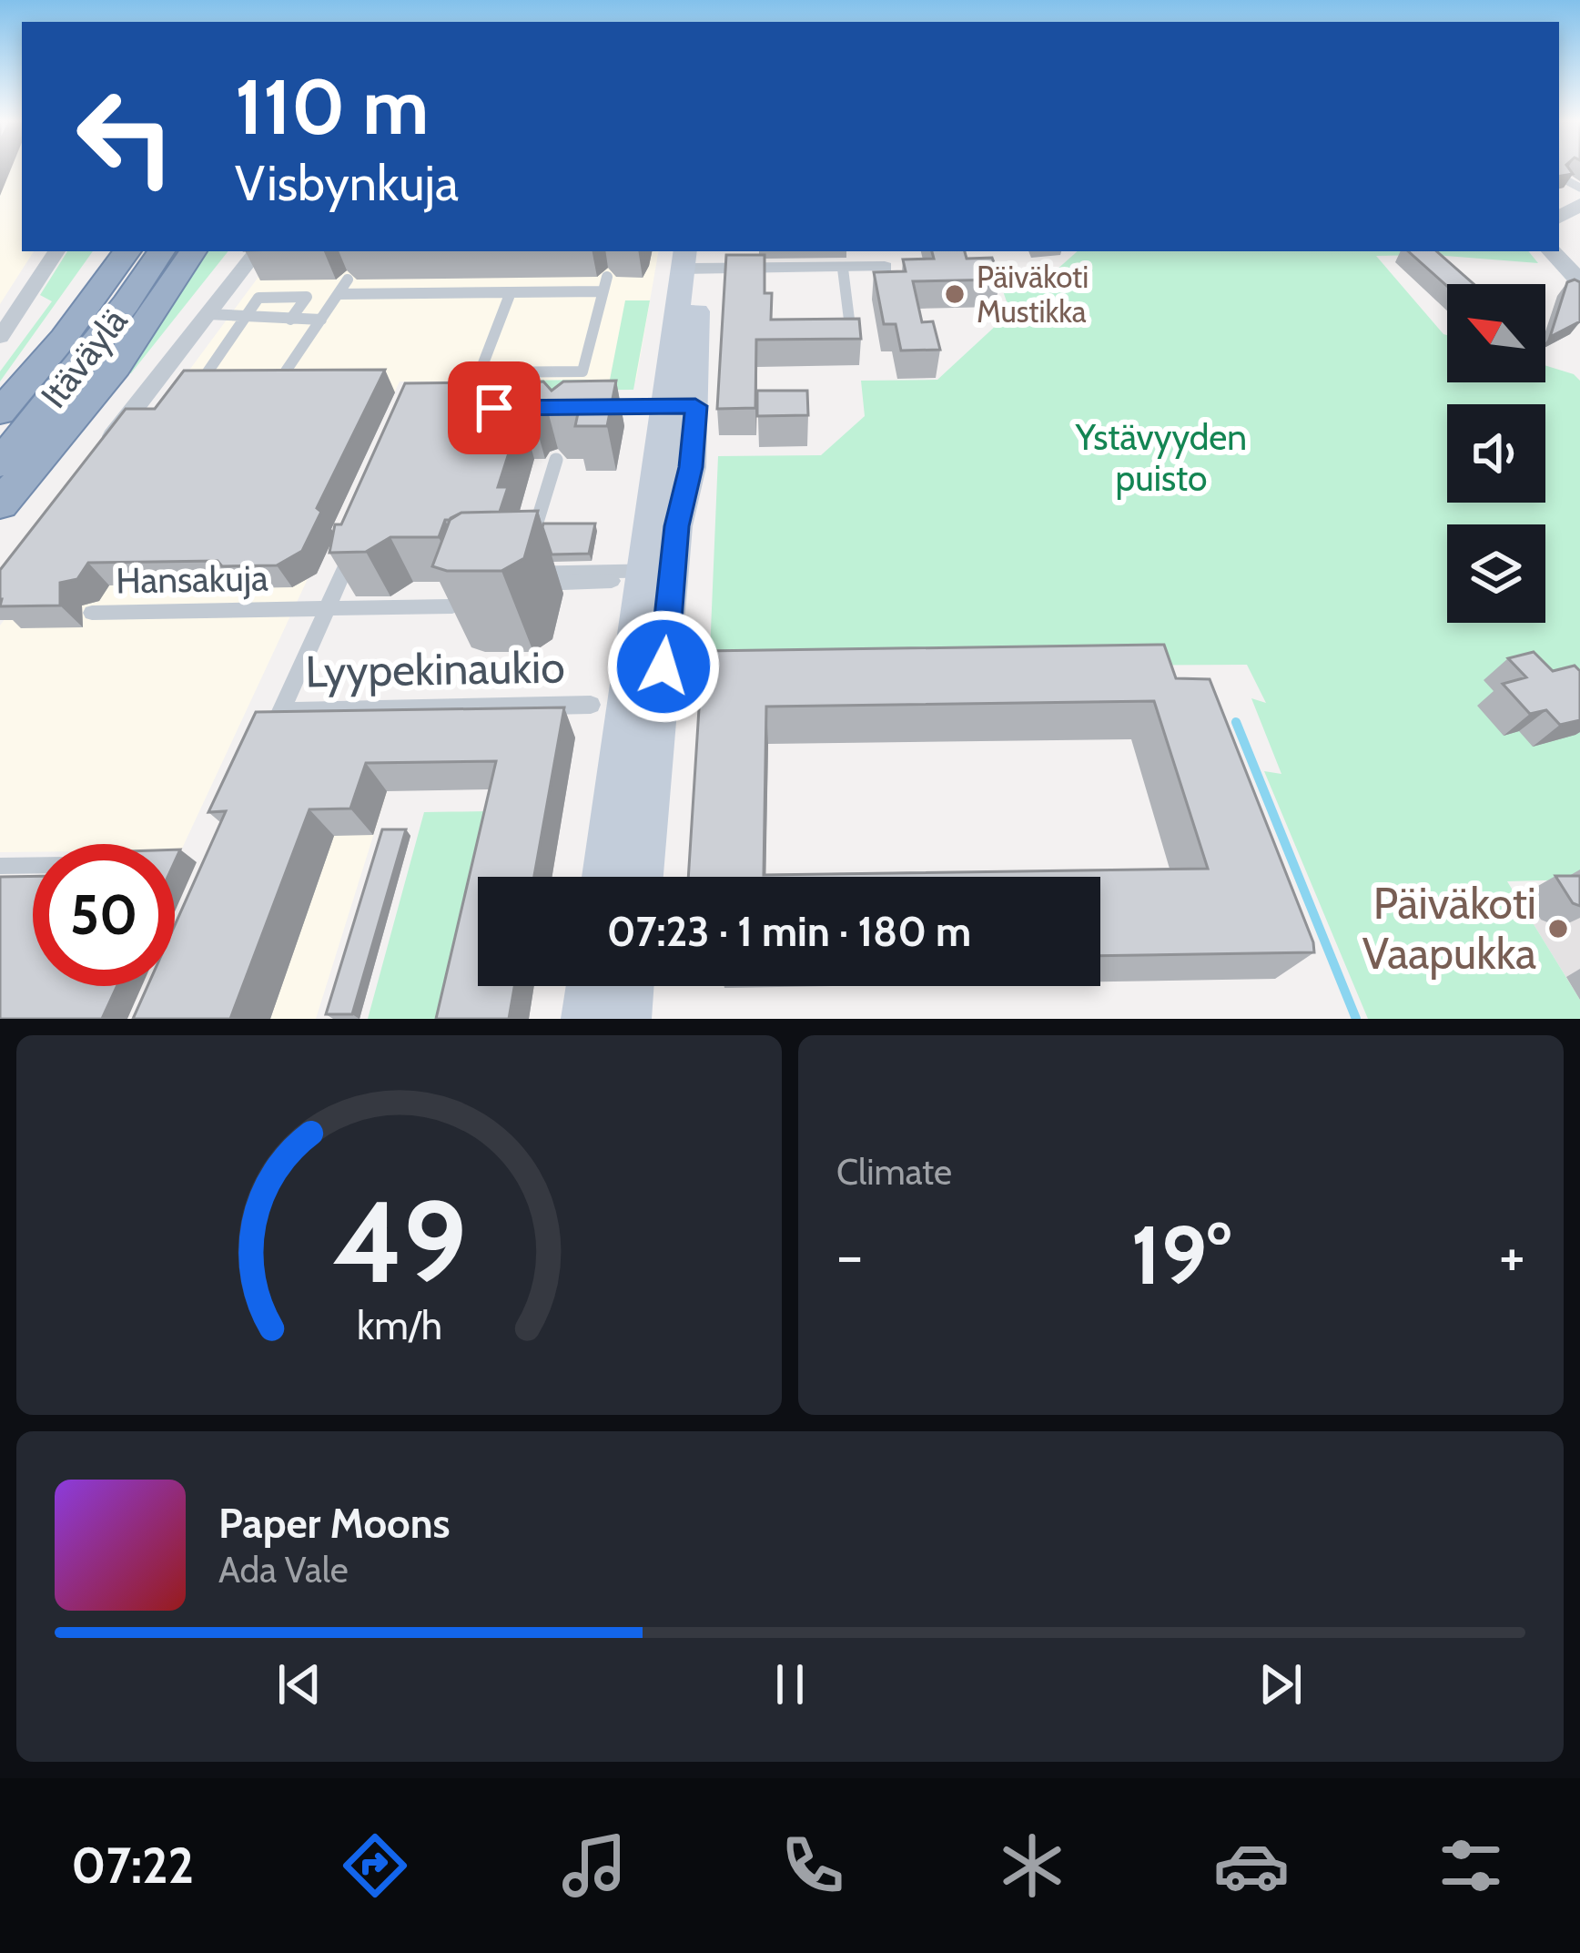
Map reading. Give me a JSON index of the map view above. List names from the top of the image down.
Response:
{
  "streets": {
    "highway": ["Itäväylä"],
    "street": ["Hansakuja", "Lyypekinaukio"]
  },
  "parks": ["Ystävyyden puisto"],
  "places": ["Päiväkoti Mustikka", "Päiväkoti Vaapukka"],
  "north": "top left",
  "page": {
    "turn": ["110 m", "Visbynkuja"],
    "limit": "50",
    "trip": "07:23 · 1 min · 180 m",
    "tile": "Climate",
    "heat": ["−", "19°", "+"],
    "song": ["Paper Moons", "Ada Vale"],
    "tabs": "07:22",
    "gauge": ["49", "km/h"]
  }
}
